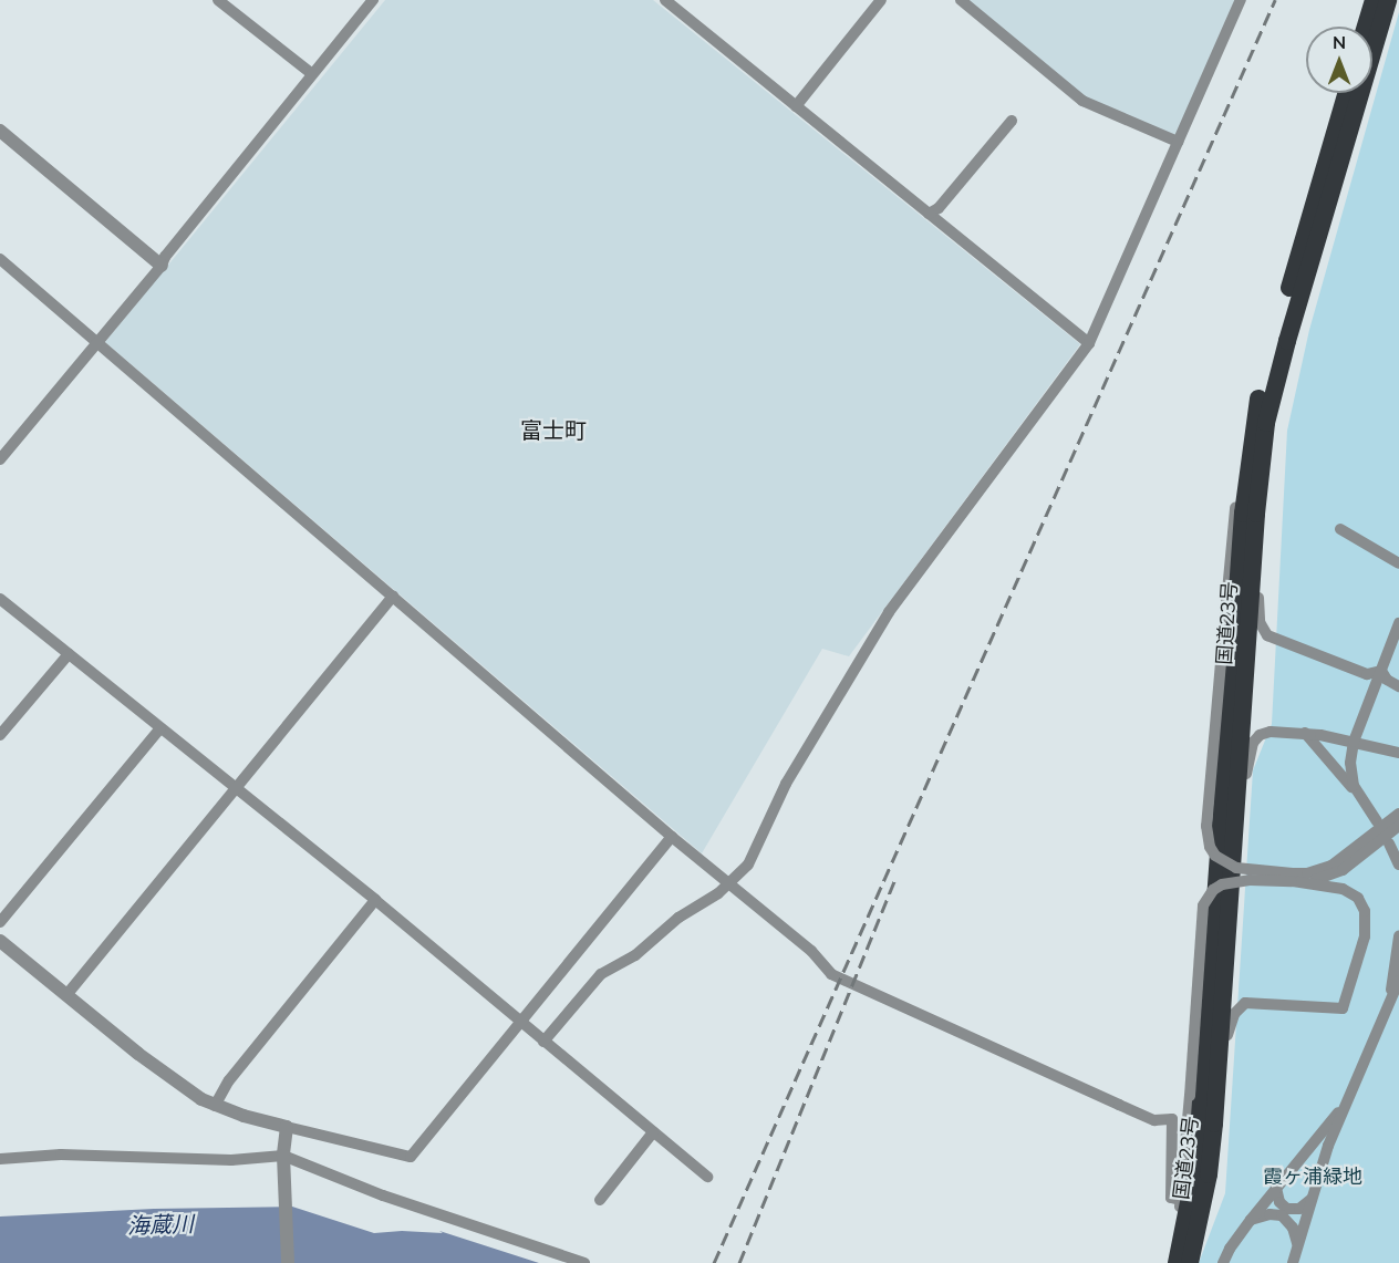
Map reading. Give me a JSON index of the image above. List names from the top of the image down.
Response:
{
  "streets": {
    "highway": ["国道23号"]
  },
  "districts": ["富士町"],
  "water": ["海蔵川"],
  "parks": ["霞ヶ浦緑地"],
  "north": "top"
}
